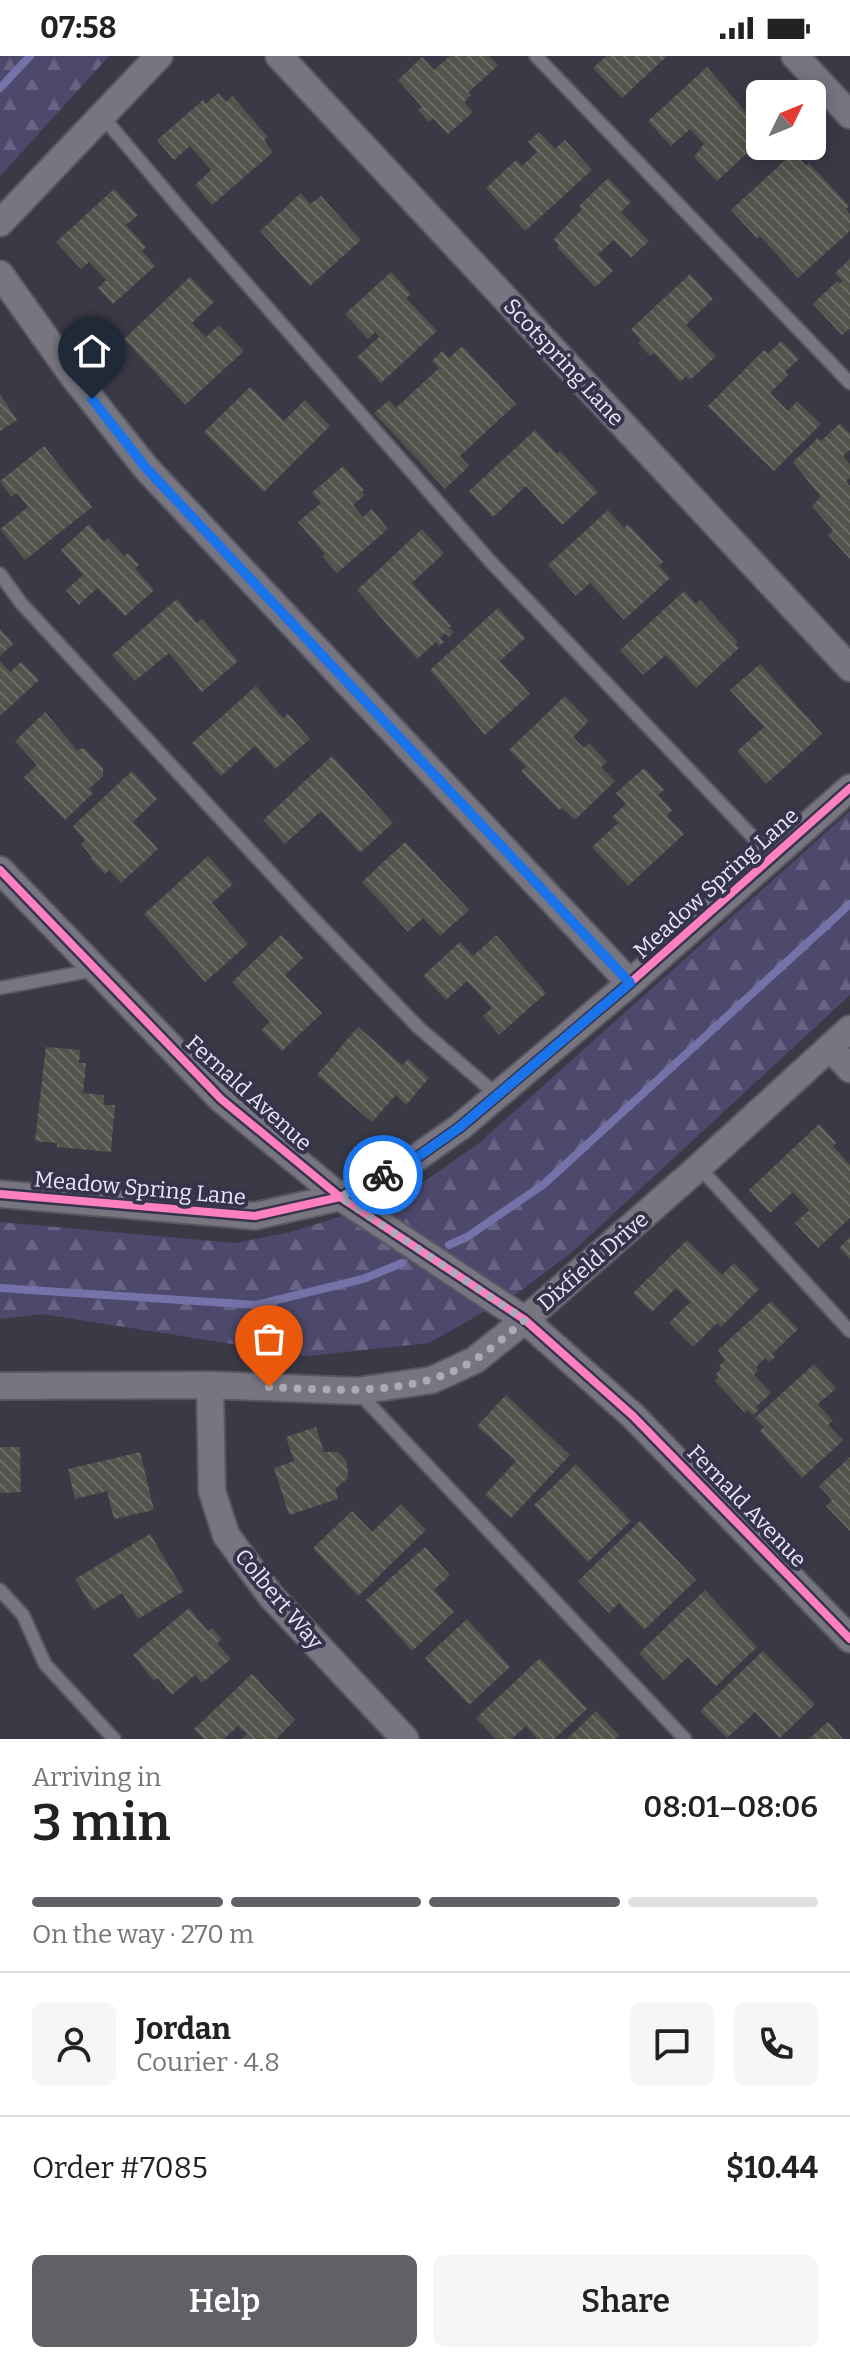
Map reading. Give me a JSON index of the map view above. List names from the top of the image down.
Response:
{
  "streets": {
    "street": [
      "Scotspring Lane",
      "Meadow Spring Lane",
      "Fernald Avenue",
      "Dixfield Drive",
      "Colbert Way"
    ]
  },
  "crossings": [
    ["Meadow Spring Lane", "Fernald Avenue"],
    ["Fernald Avenue", "Dixfield Drive"],
    ["Dixfield Drive", "Colbert Way"]
  ],
  "north": "top right",
  "page": {
    "status": "07:58",
    "heading": ["3 min", "Arriving in", "08:01–08:06"],
    "panel": [
      "Jordan",
      "Courier · 4.8",
      "Order #7085",
      "$10.44"
    ],
    "bar": "On the way · 270 m",
    "buttons": ["Help", "Share"]
  }
}
